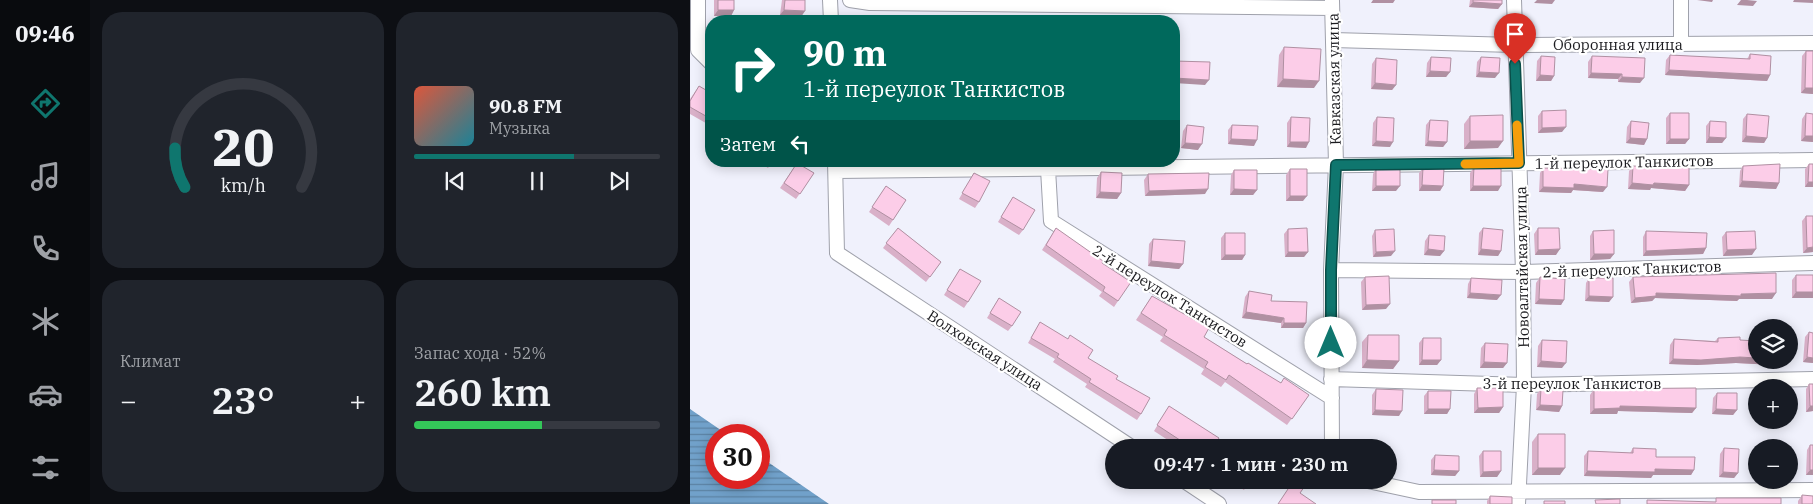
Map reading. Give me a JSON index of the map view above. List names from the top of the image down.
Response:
{
  "streets": {
    "street": [
      "Оборонная улица",
      "Кавказская улица",
      "1-й переулок Танкистов",
      "Новоалтайская улица",
      "2-й переулок Танкистов",
      "Волховская улица",
      "3-й переулок Танкистов"
    ]
  },
  "crossings": [
    ["Оборонная улица", "Кавказская улица"],
    ["Оборонная улица", "Новоалтайская улица"],
    ["Кавказская улица", "1-й переулок Танкистов"],
    ["Кавказская улица", "2-й переулок Танкистов"],
    ["Кавказская улица", "3-й переулок Танкистов"],
    ["1-й переулок Танкистов", "Новоалтайская улица"],
    ["1-й переулок Танкистов", "2-й переулок Танкистов"],
    ["Новоалтайская улица", "2-й переулок Танкистов"],
    ["Новоалтайская улица", "3-й переулок Танкистов"]
  ],
  "page": {
    "tabs": "09:46",
    "turn": ["90 m", "1-й переулок Танкистов"],
    "song": ["90.8 FM", "Музыка"],
    "then": "Затем",
    "tile": [
      "Климат",
      ["Запас хода · 52%", "260 km"]
    ],
    "map_buttons": ["+", "−"],
    "heat": ["−", "23°", "+"],
    "limit": "30",
    "trip": "09:47 · 1 мин · 230 m",
    "gauge": ["20", "km/h"]
  }
}
